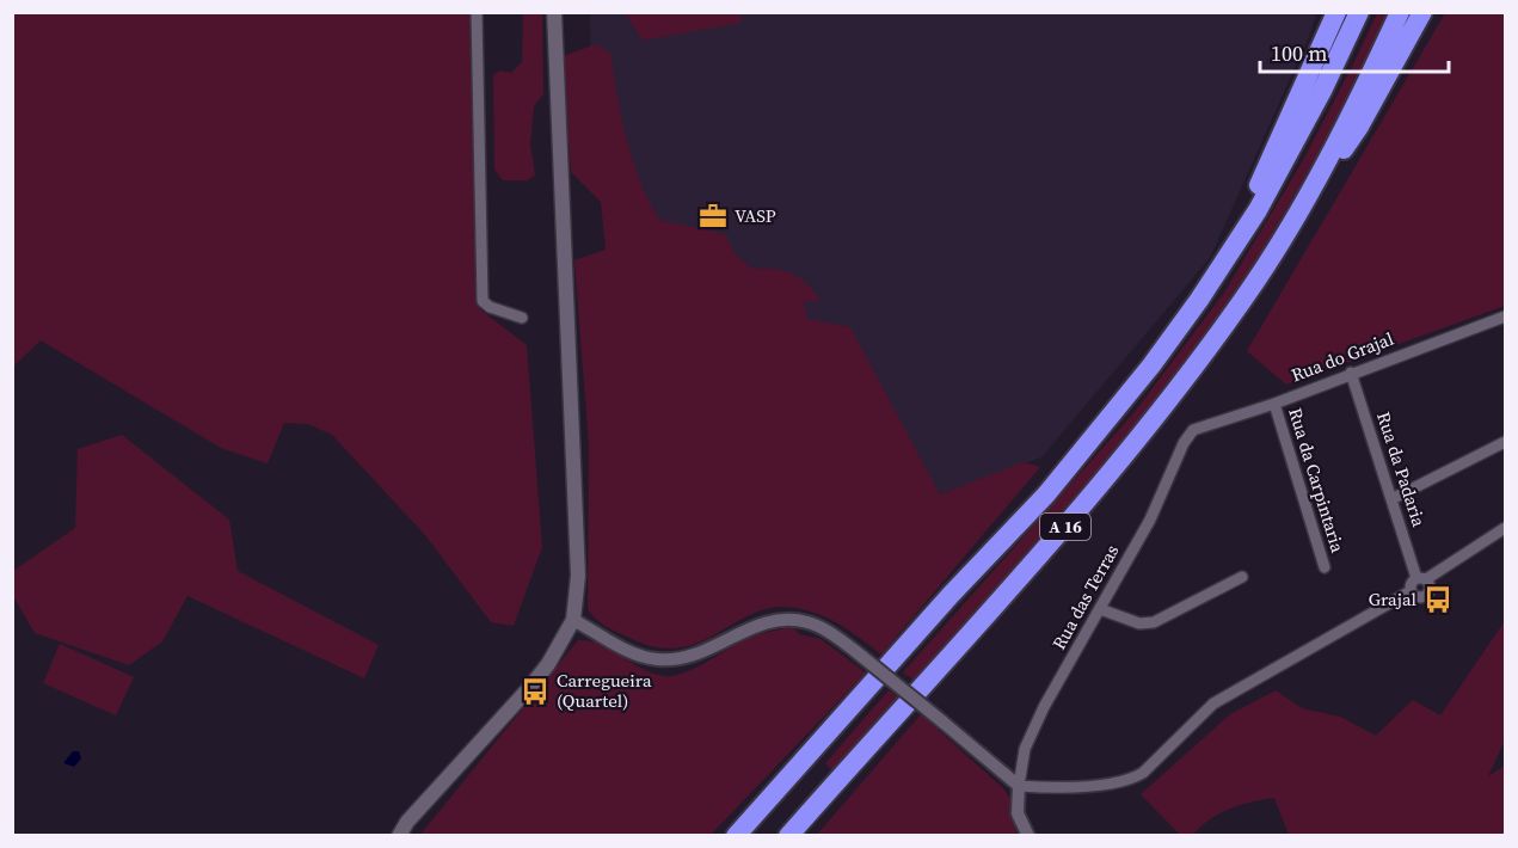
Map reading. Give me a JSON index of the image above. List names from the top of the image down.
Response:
{
  "streets": {
    "highway": ["A 16"],
    "street": [
      "Rua do Grajal",
      "Rua da Padaria",
      "Rua da Carpintaria",
      "Rua das Terras"
    ]
  },
  "crossings": [
    ["Rua do Grajal", "Rua da Padaria"],
    ["Rua do Grajal", "Rua da Carpintaria"],
    ["Rua do Grajal", "Rua das Terras"]
  ],
  "places": {
    "office": ["VASP"],
    "bus stop": ["Grajal", "Carregueira (Quartel)"]
  },
  "scale_bar": "100 m"
}
